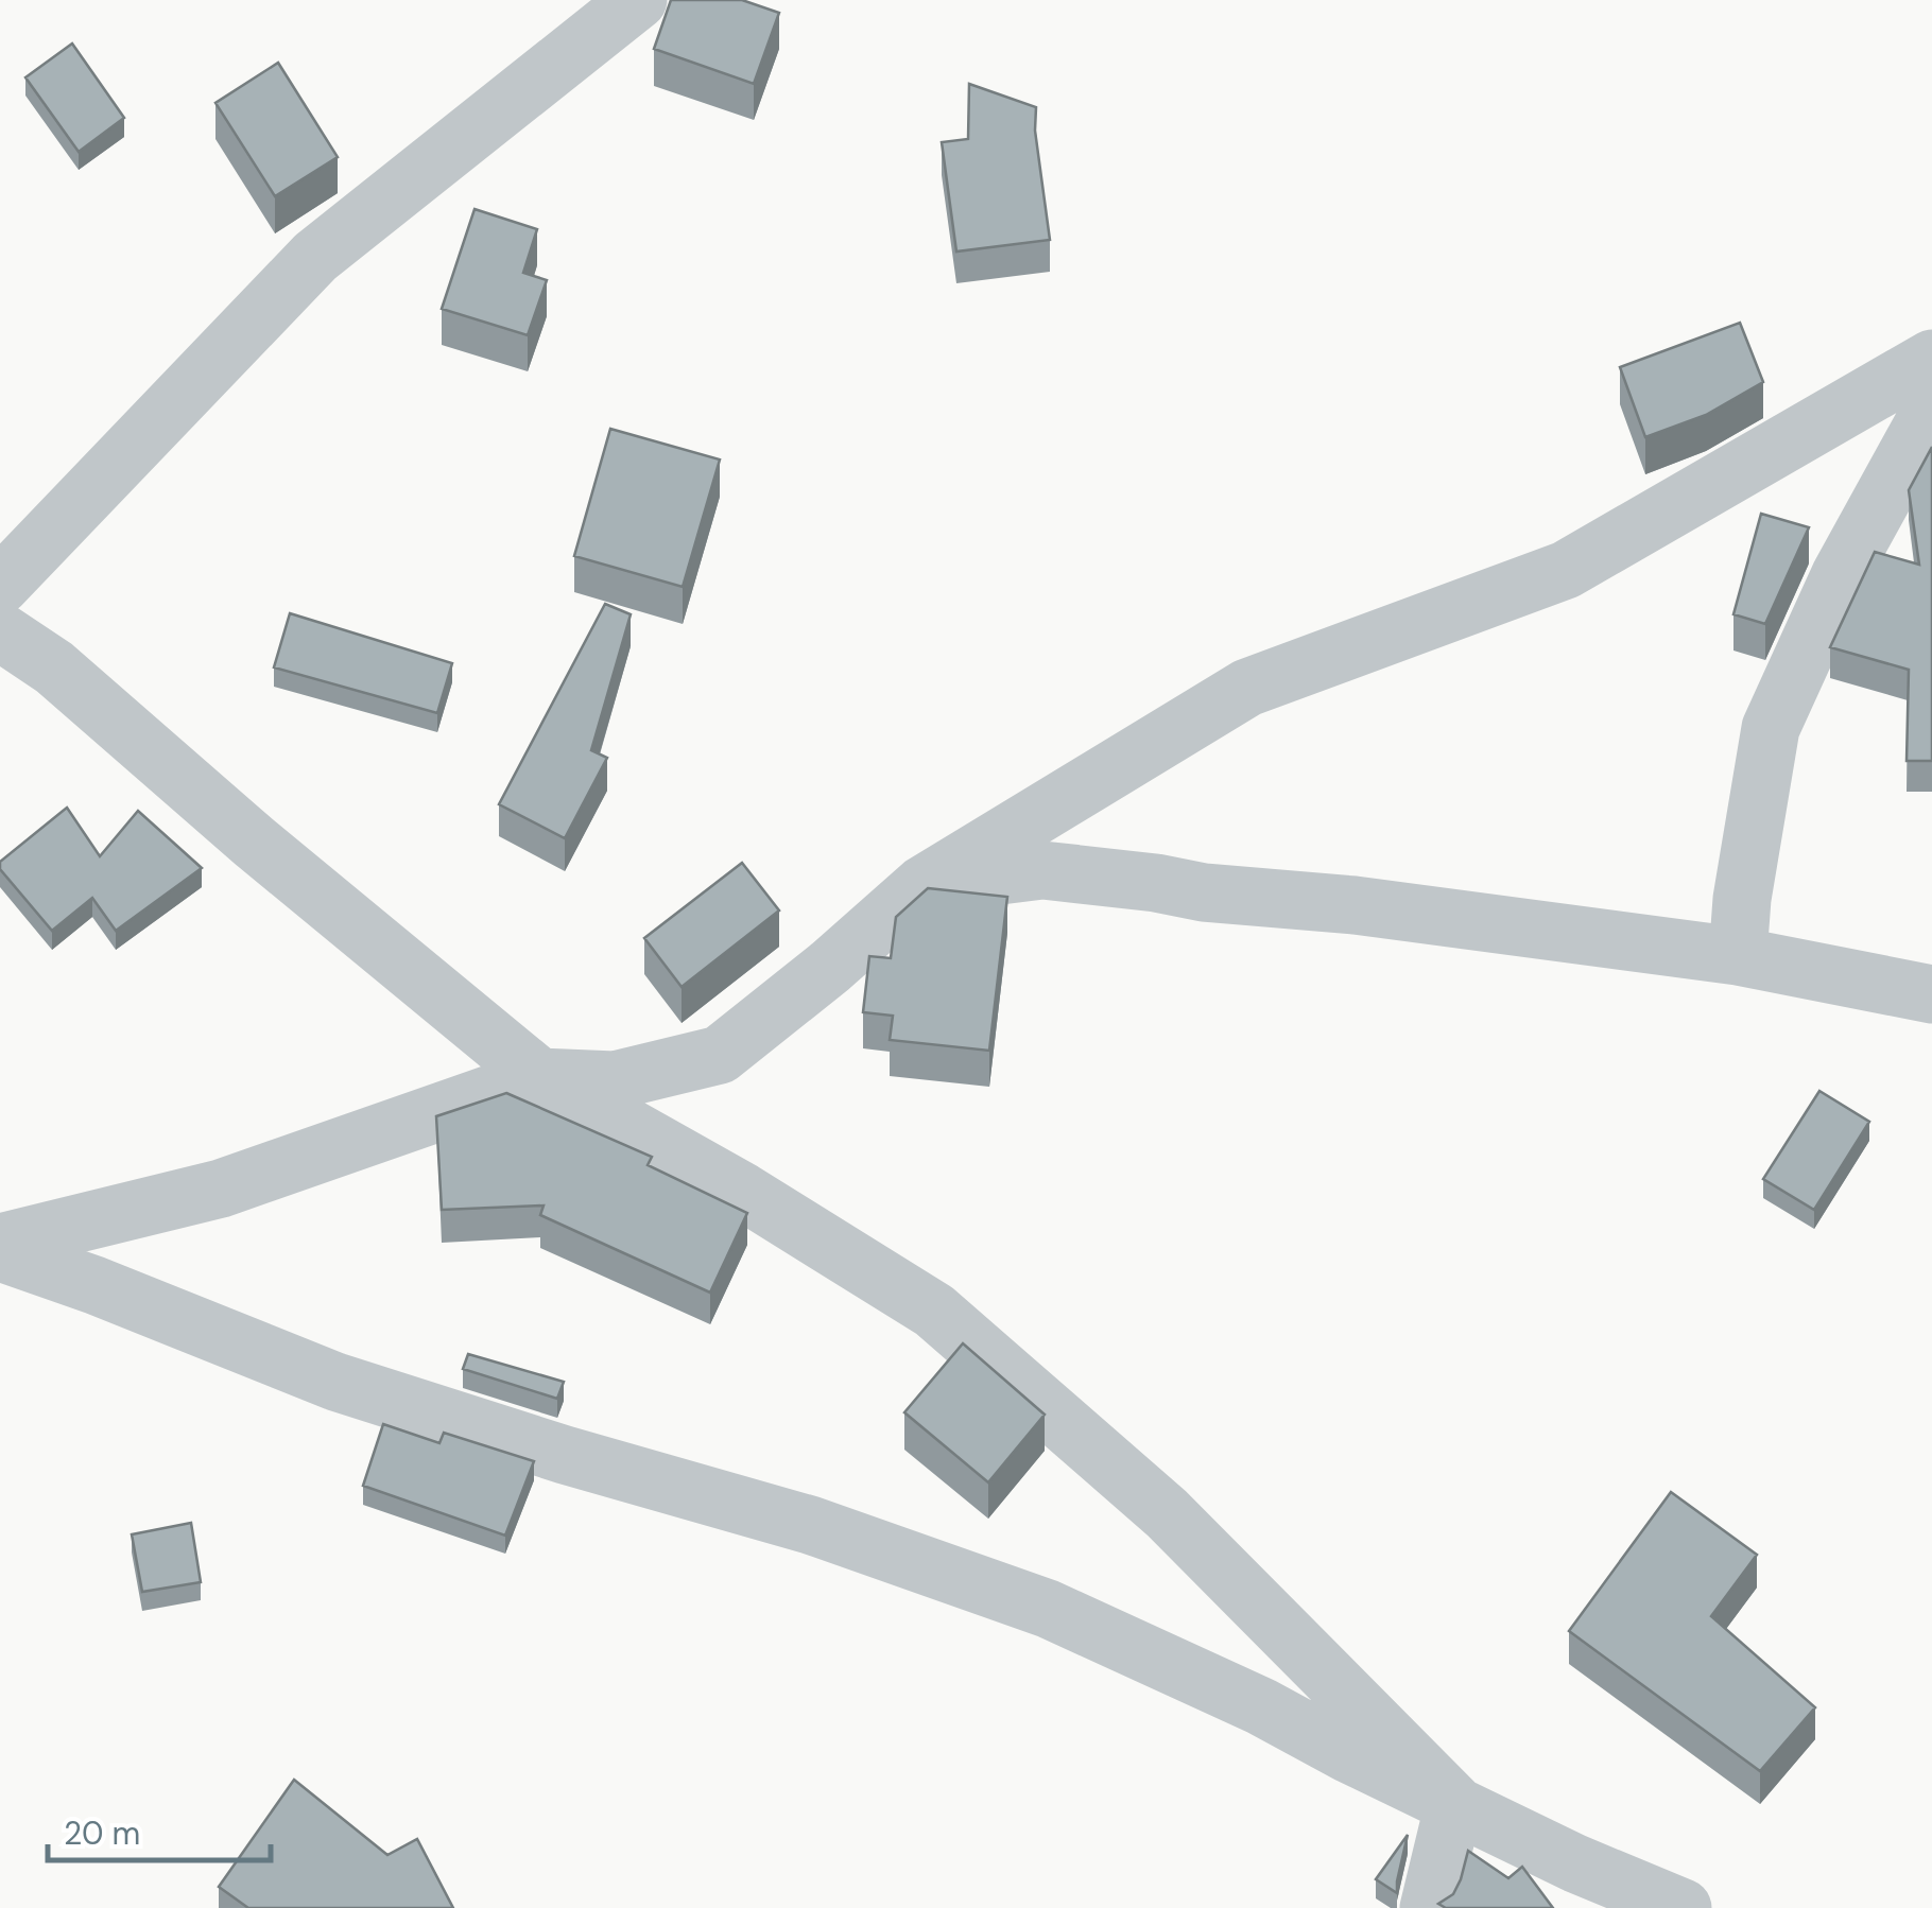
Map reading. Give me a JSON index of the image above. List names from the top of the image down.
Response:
{
  "scale_bar": "20 m"
}
